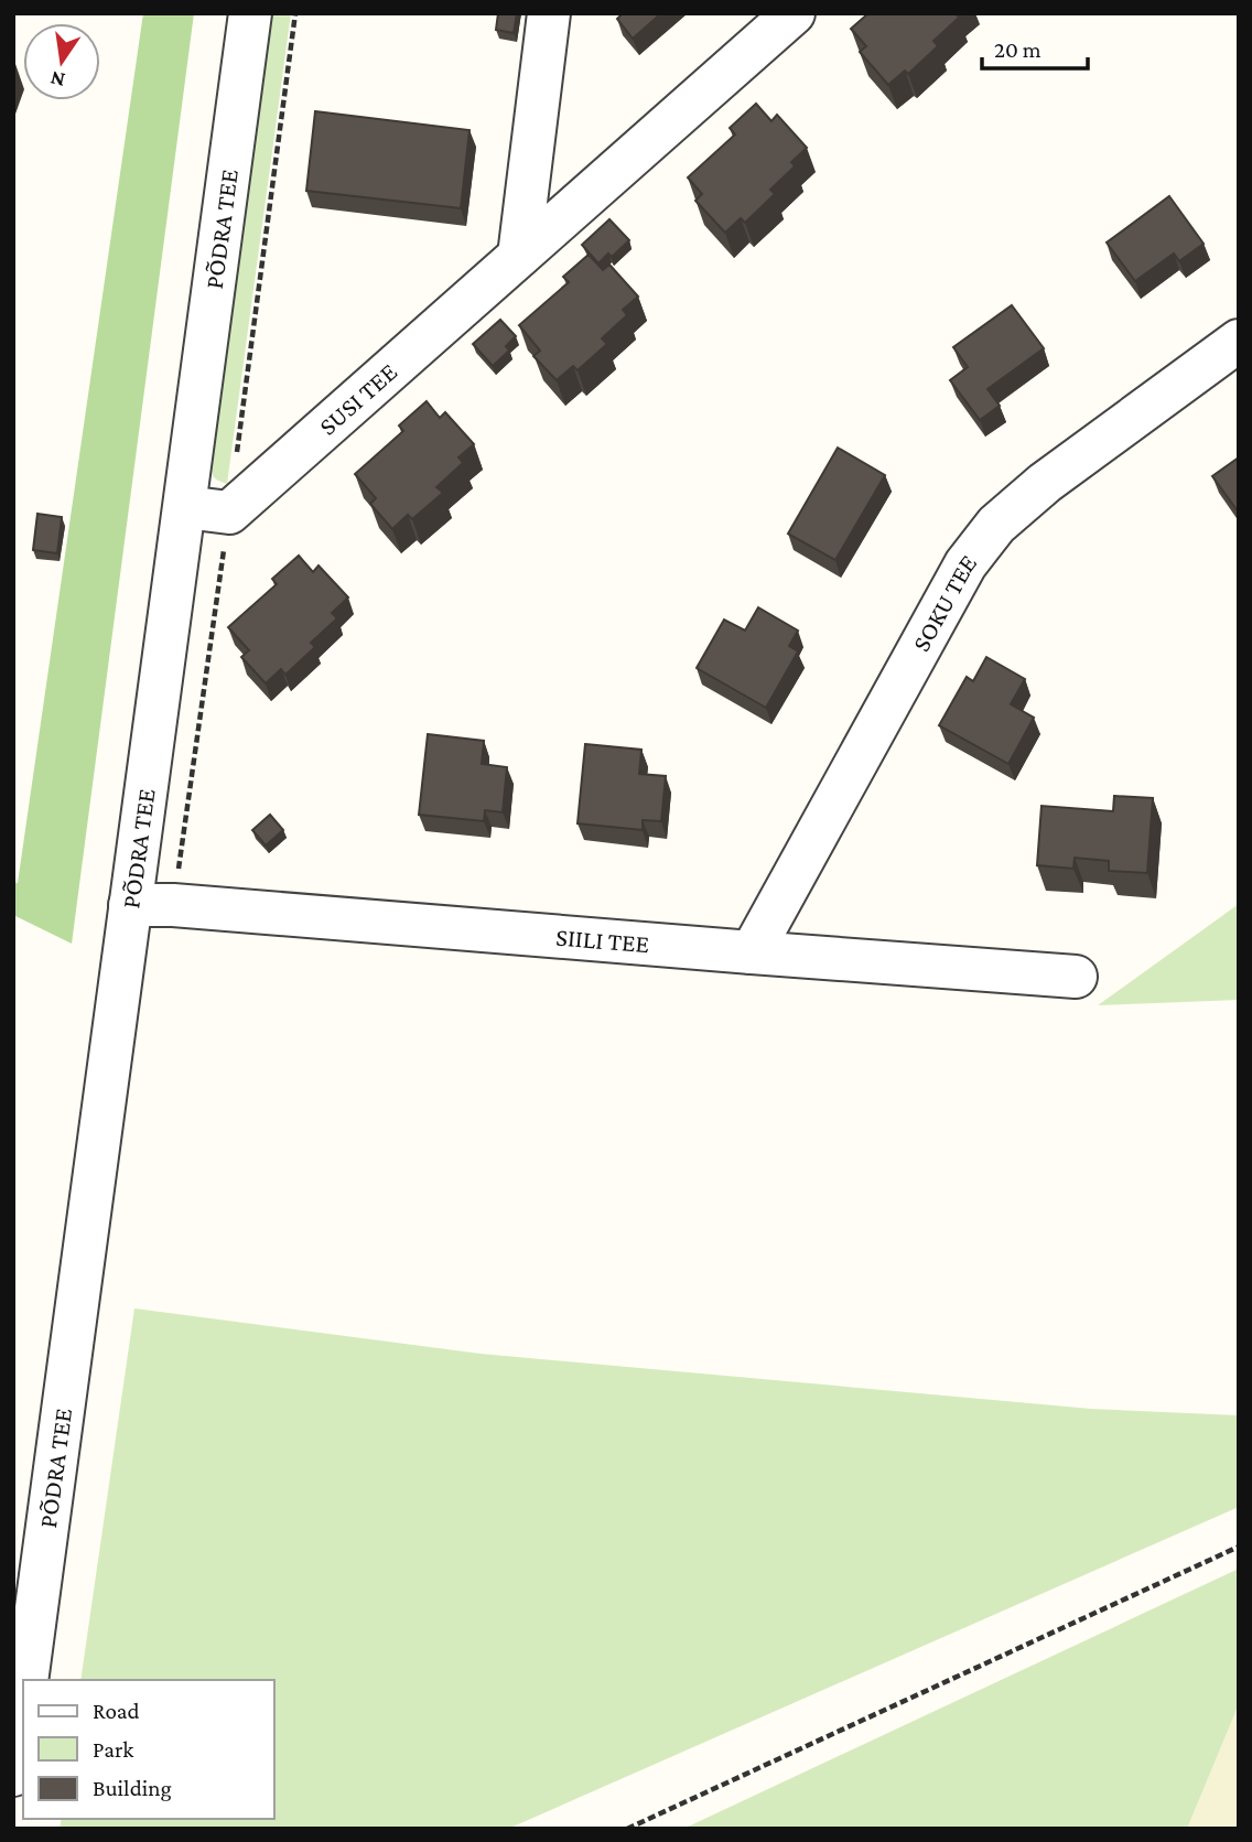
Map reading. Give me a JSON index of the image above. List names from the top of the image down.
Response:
{
  "streets": {
    "street": [
      "PÕDRA TEE",
      "SUSI TEE",
      "SOKU TEE",
      "SIILI TEE"
    ]
  },
  "crossings": [
    ["PÕDRA TEE", "SUSI TEE"],
    ["PÕDRA TEE", "SIILI TEE"],
    ["SOKU TEE", "SIILI TEE"]
  ],
  "legend": ["Road", "Park", "Building"],
  "scale_bar": "20 m",
  "north": "bottom"
}
